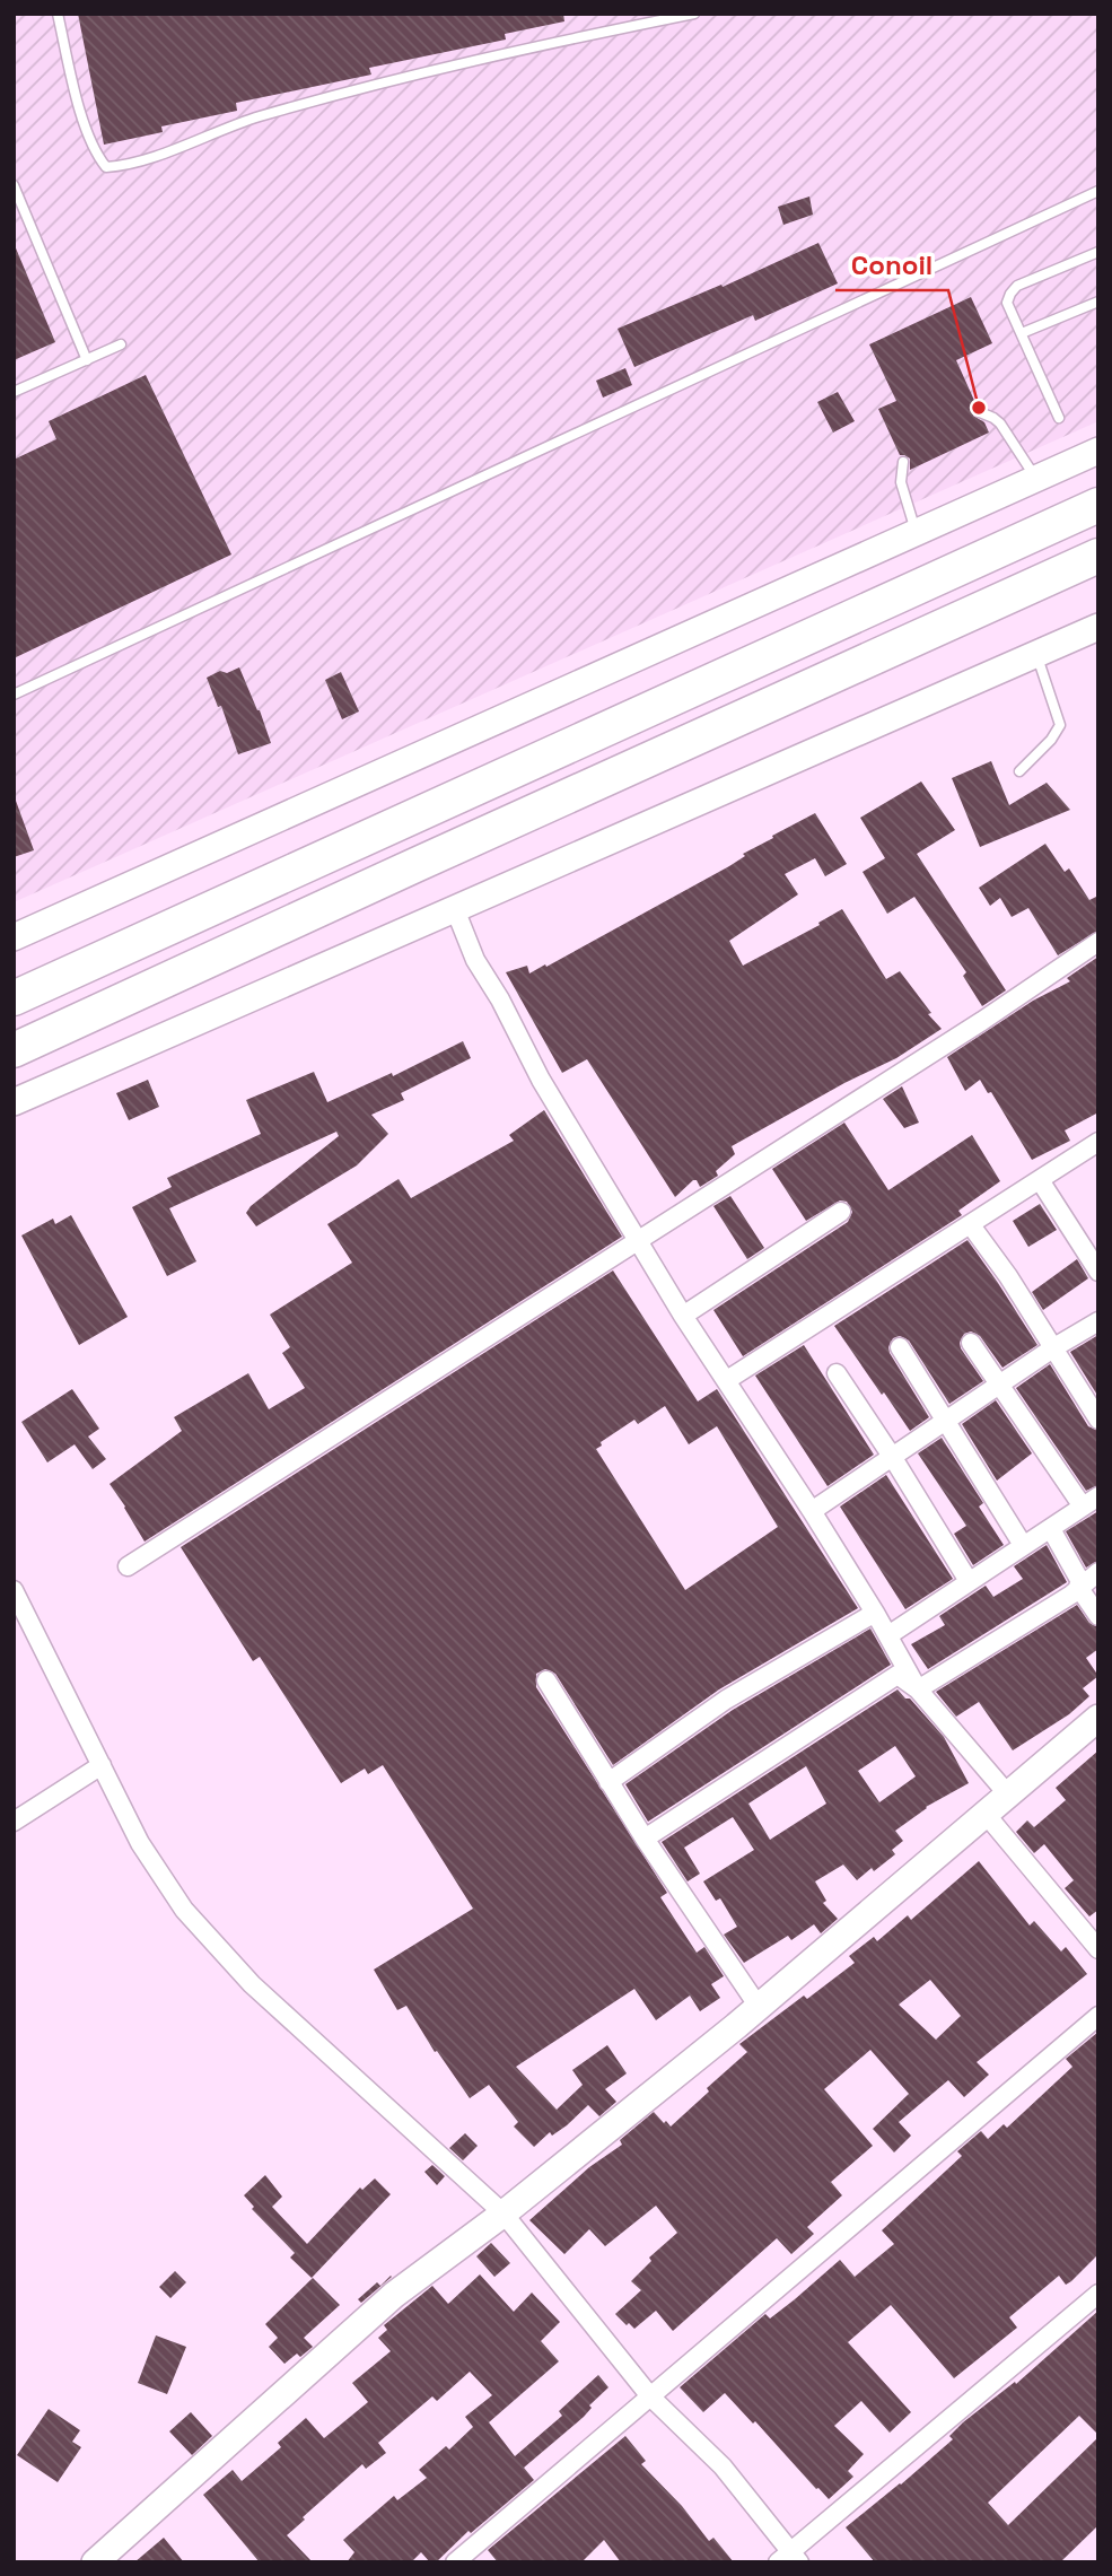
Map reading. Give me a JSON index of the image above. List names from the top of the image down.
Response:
{
  "places": ["Conoil"]
}
